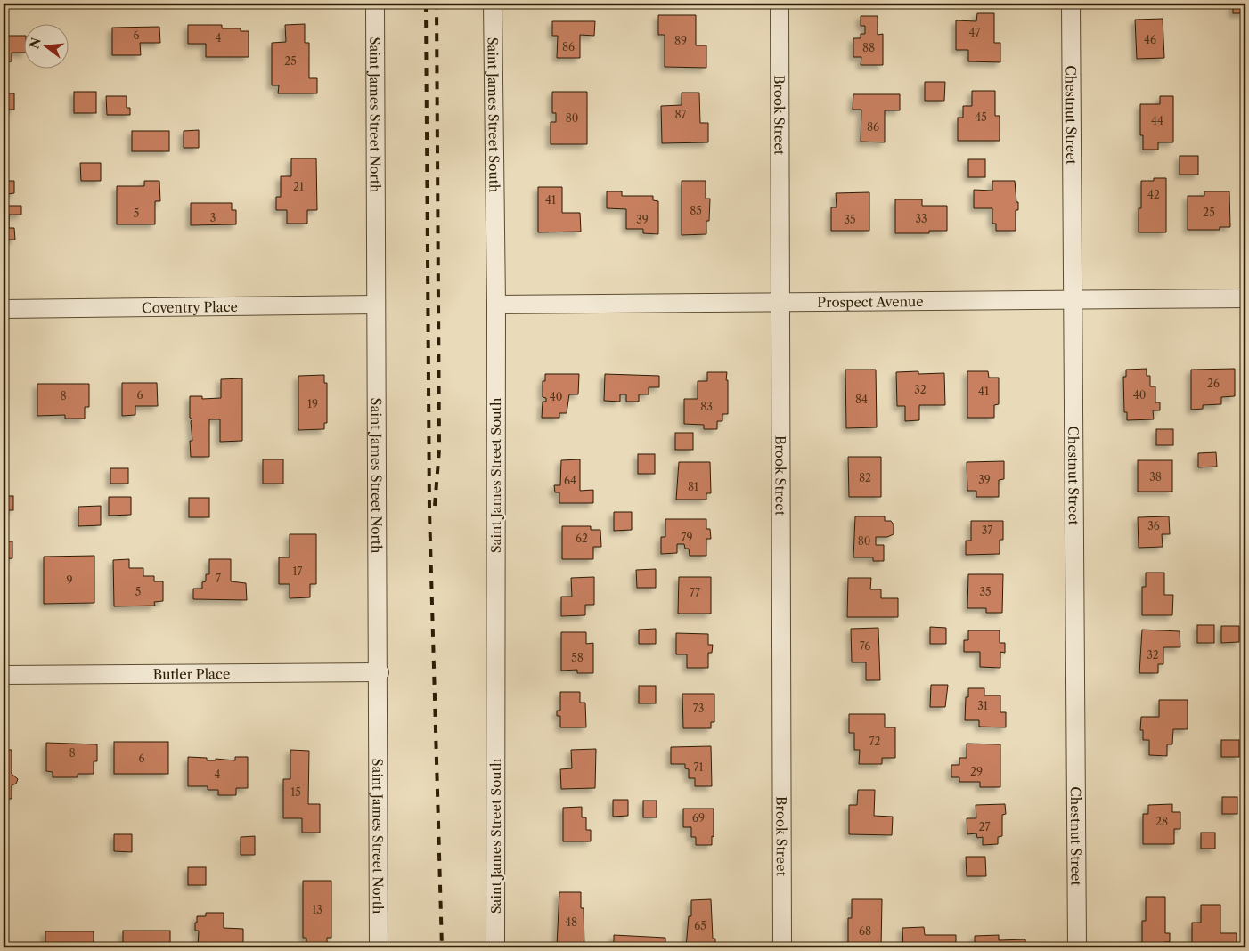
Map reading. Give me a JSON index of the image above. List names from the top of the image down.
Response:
{
  "streets": {
    "street": [
      "Saint James Street North",
      "Saint James Street South",
      "Brook Street",
      "Chestnut Street",
      "Prospect Avenue",
      "Coventry Place",
      "Butler Place"
    ]
  },
  "crossings": [
    ["Saint James Street North", "Coventry Place"],
    ["Saint James Street North", "Butler Place"],
    ["Saint James Street South", "Prospect Avenue"],
    ["Brook Street", "Prospect Avenue"],
    ["Chestnut Street", "Prospect Avenue"]
  ],
  "house_numbers": [
    "47",
    "6",
    "4",
    "46",
    "89",
    "86",
    "88",
    "25",
    "87",
    "45",
    "80",
    "44",
    "86",
    "21",
    "42",
    "41",
    "85",
    "25",
    "5",
    "3",
    "33",
    "39",
    "35",
    "26",
    "32",
    "41",
    "6",
    "40",
    "8",
    "40",
    "84",
    "19",
    "83",
    "38",
    "82",
    "39",
    "64",
    "81",
    "36",
    "37",
    "79",
    "62",
    "80",
    "17",
    "7",
    "9",
    "5",
    "35",
    "77",
    "76",
    "32",
    "58",
    "31",
    "73",
    "72",
    "8",
    "6",
    "71",
    "29",
    "4",
    "15",
    "69",
    "28",
    "27",
    "13",
    "48",
    "65",
    "68"
  ],
  "north": "left"
}
